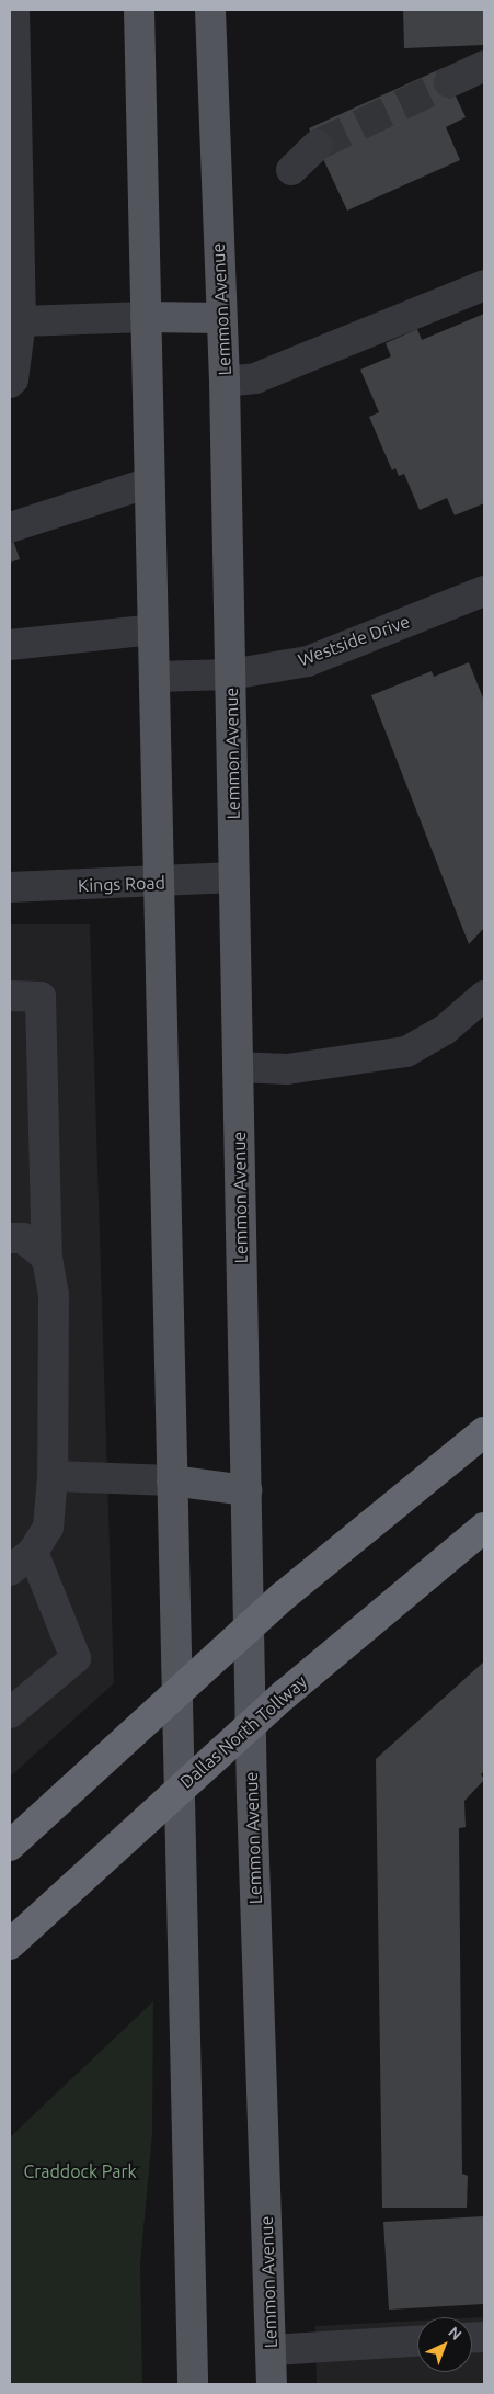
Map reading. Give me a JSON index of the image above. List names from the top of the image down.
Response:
{
  "streets": {
    "highway": ["Dallas North Tollway"],
    "main road": ["Lemmon Avenue"],
    "street": ["Westside Drive", "Kings Road"]
  },
  "crossings": [
    ["Lemmon Avenue", "Westside Drive"],
    ["Lemmon Avenue", "Kings Road"]
  ],
  "parks": ["Craddock Park"],
  "north": "top right"
}
